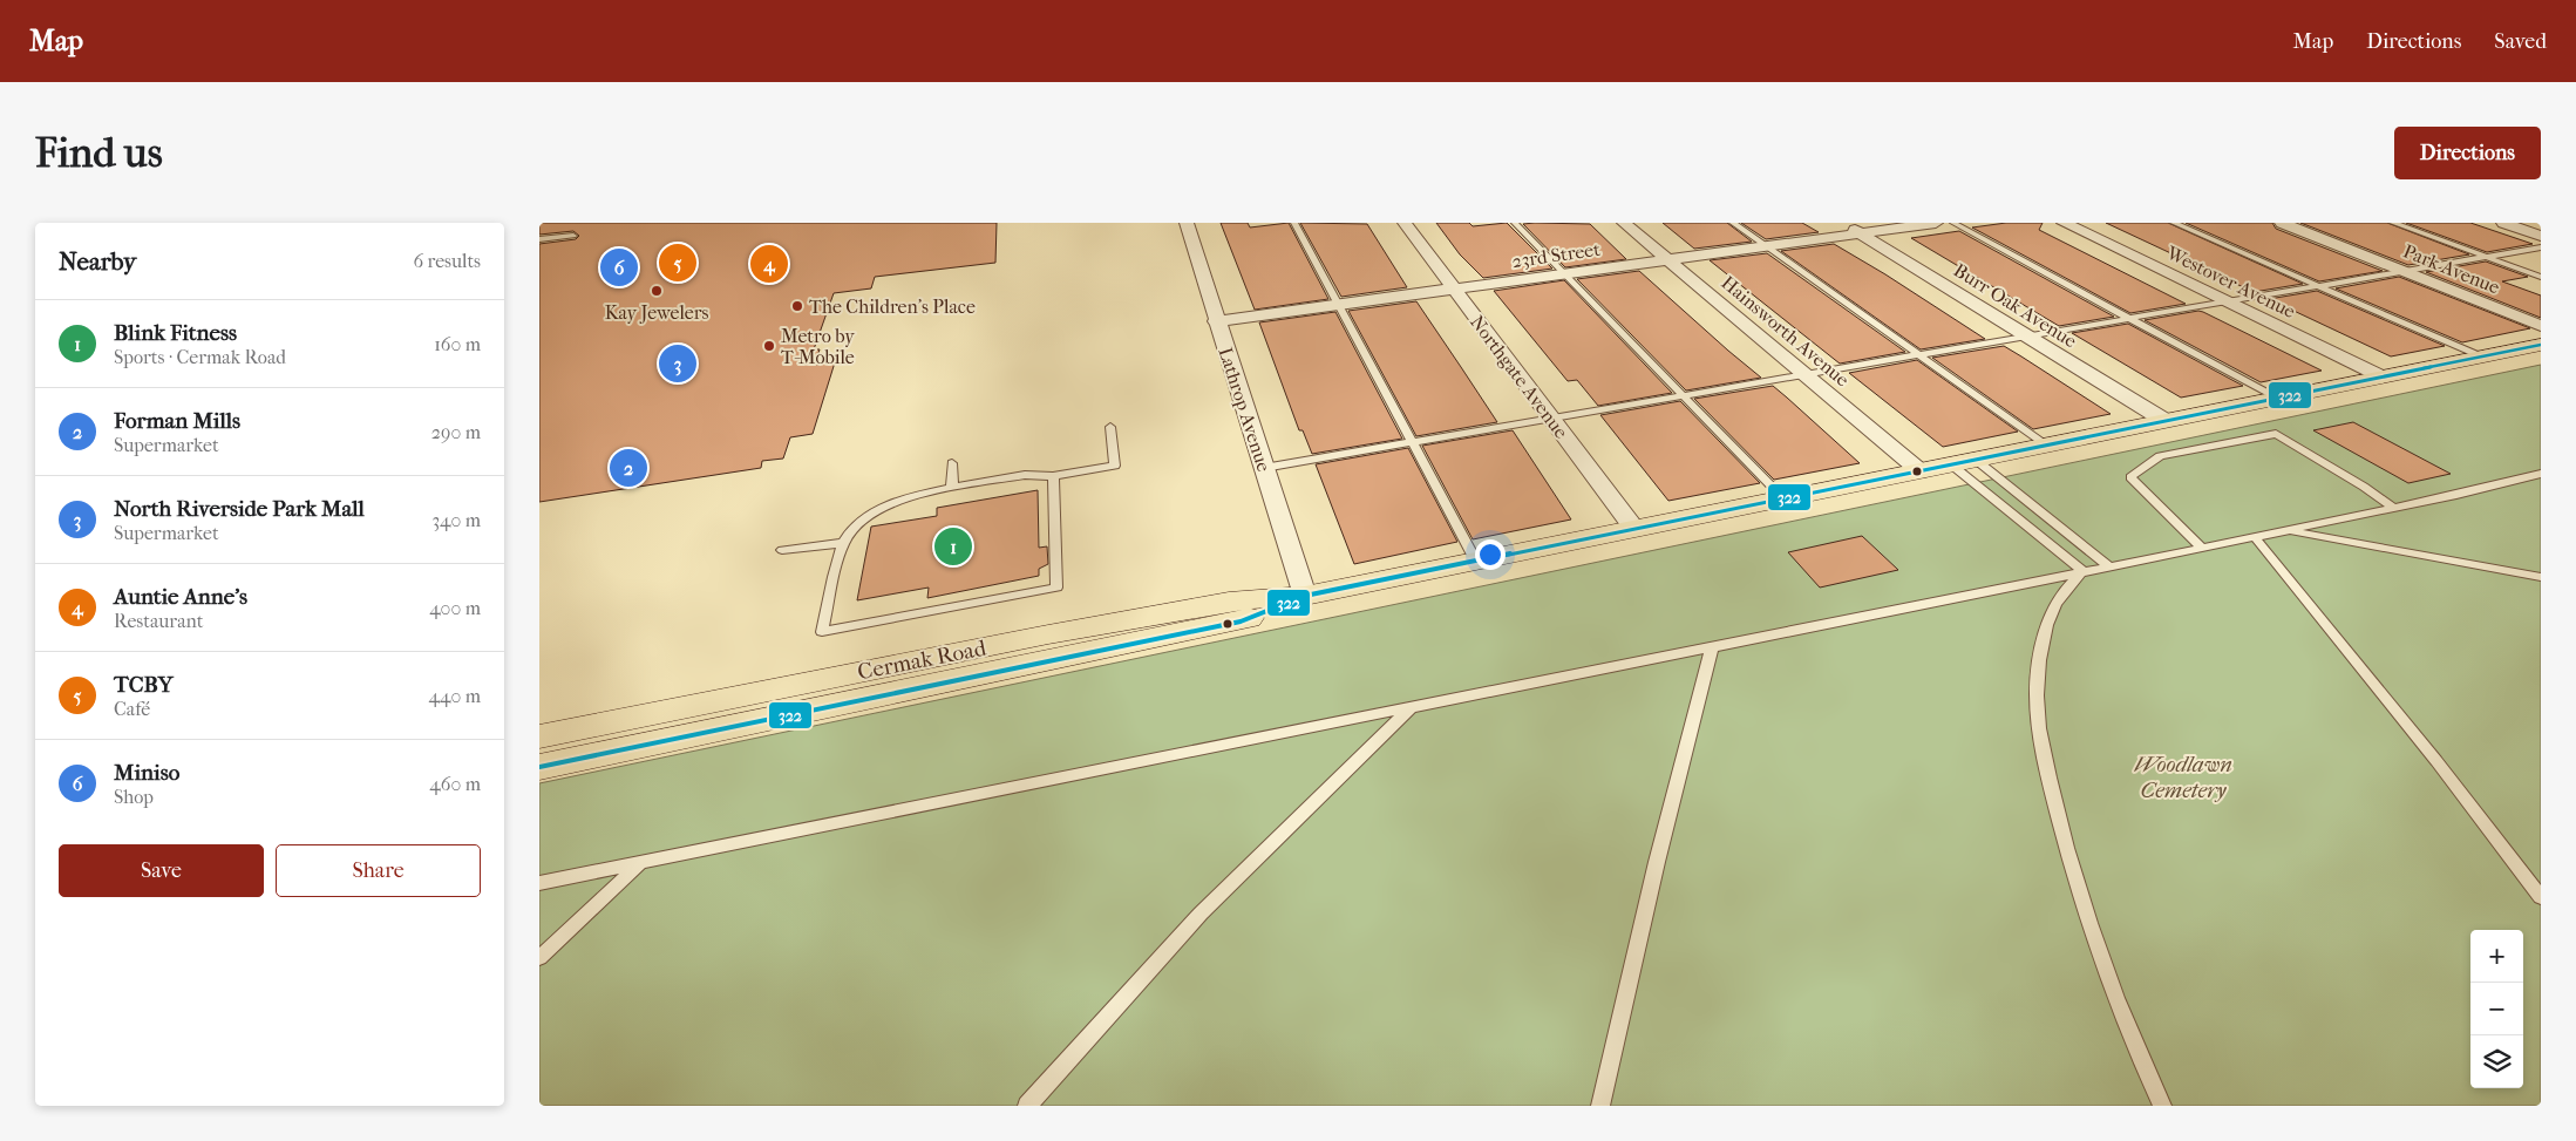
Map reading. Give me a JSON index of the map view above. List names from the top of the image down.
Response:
{
  "streets": {
    "main road": ["Cermak Road"],
    "street": [
      "23rd Street",
      "Park Avenue",
      "Westover Avenue",
      "Burr Oak Avenue",
      "Hainsworth Avenue",
      "Northgate Avenue",
      "Lathrop Avenue"
    ]
  },
  "crossings": [
    ["23rd Street", "Burr Oak Avenue"],
    ["23rd Street", "Hainsworth Avenue"],
    ["23rd Street", "Northgate Avenue"],
    ["23rd Street", "Lathrop Avenue"],
    ["Westover Avenue", "Cermak Road"],
    ["Burr Oak Avenue", "Cermak Road"],
    ["Hainsworth Avenue", "Cermak Road"],
    ["Northgate Avenue", "Cermak Road"],
    ["Lathrop Avenue", "Cermak Road"]
  ],
  "parks": ["Woodlawn Cemetery"],
  "places": ["Kay Jewelers", "The Children's Place", "Metro by T-Mobile"],
  "lines": ["transit line 322"],
  "page": {
    "header": "Map",
    "nav": ["Map", "Directions", "Saved"],
    "buttons": [
      "Directions",
      ["Save", "Share"]
    ],
    "title": "Find us",
    "heading": ["Nearby", "6 results"],
    "pins": [
      "5",
      "4",
      "6",
      "3",
      "2",
      "1"
    ],
    "list": [
      {
        "mark": "1",
        "name": "Blink Fitness",
        "note": "Sports · Cermak Road",
        "value": "160 m"
      },
      {
        "mark": "2",
        "name": "Forman Mills",
        "note": "Supermarket",
        "value": "290 m"
      },
      {
        "mark": "3",
        "name": "North Riverside Park Mall",
        "note": "Supermarket",
        "value": "340 m"
      },
      {
        "mark": "4",
        "name": "Auntie Anne's",
        "note": "Restaurant",
        "value": "400 m"
      },
      {
        "mark": "5",
        "name": "TCBY",
        "note": "Café",
        "value": "440 m"
      },
      {
        "mark": "6",
        "name": "Miniso",
        "note": "Shop",
        "value": "460 m"
      }
    ],
    "map_buttons": ["+", "−"]
  }
}
